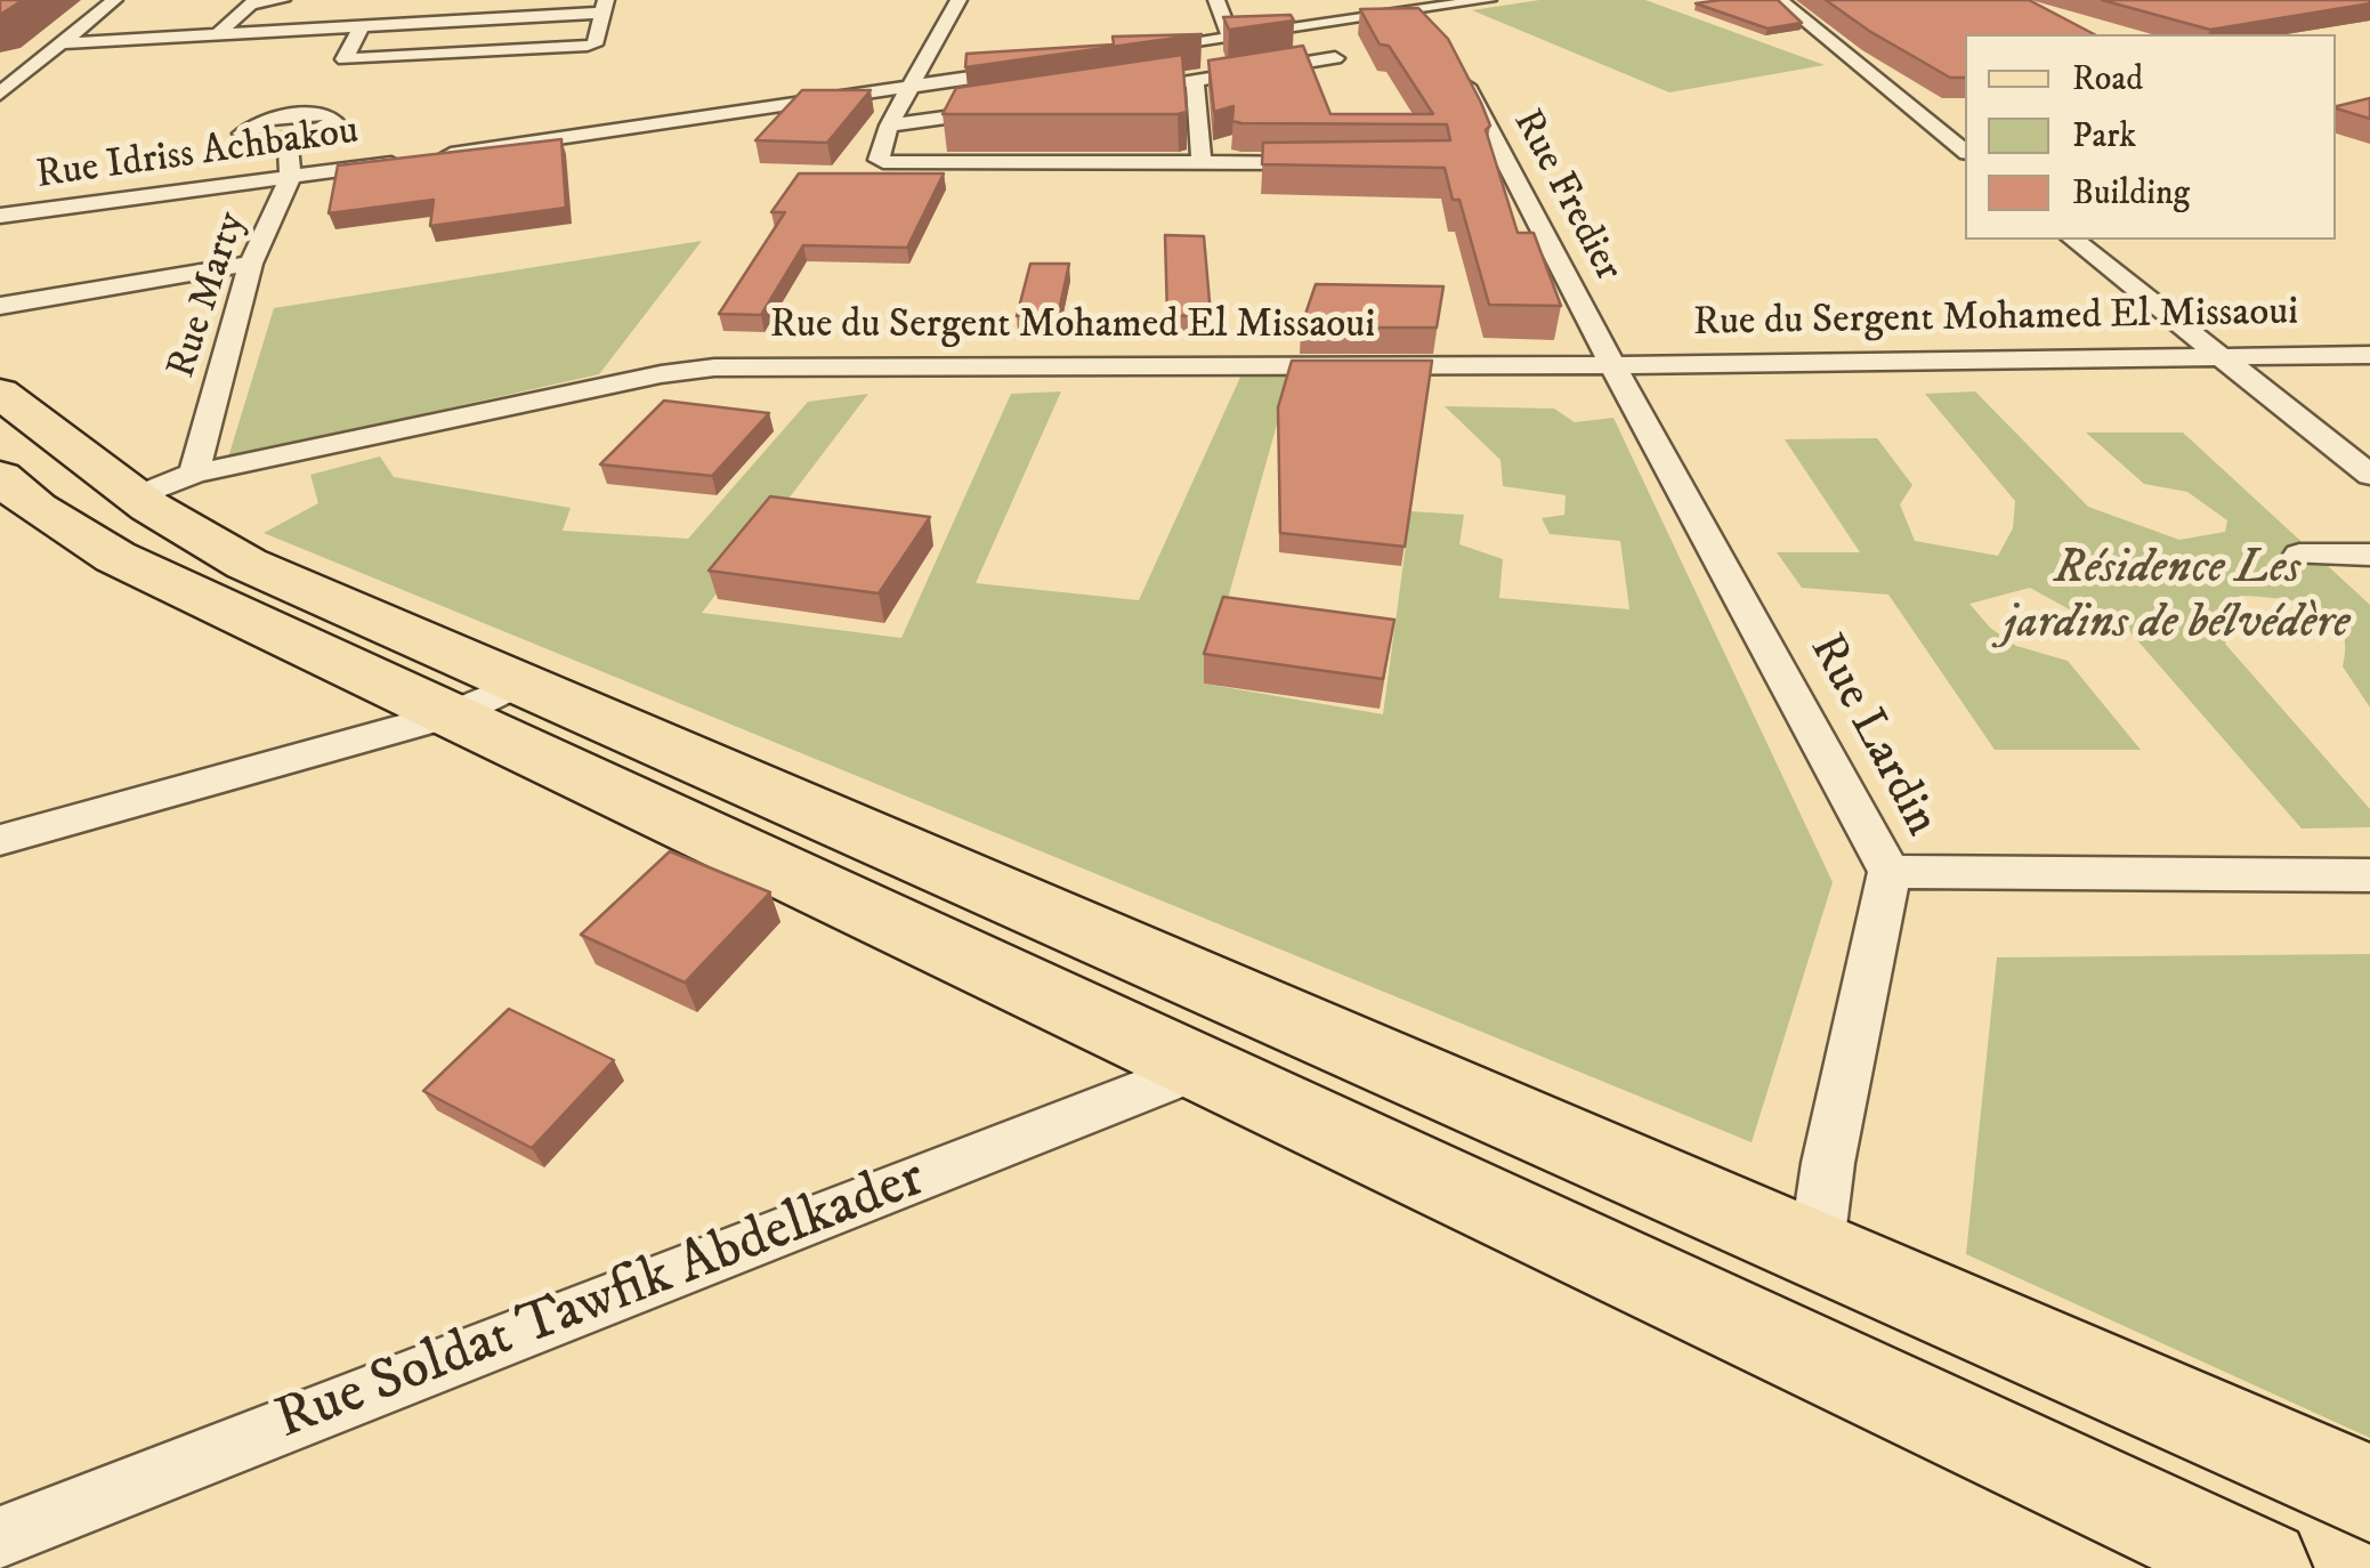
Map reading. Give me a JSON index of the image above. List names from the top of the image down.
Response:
{
  "streets": {
    "street": [
      "Rue Idriss Achbakou",
      "Rue Fredier",
      "Rue Marty",
      "Rue du Sergent Mohamed El Missaoui",
      "Rue Lardin",
      "Rue Soldat Tawfik Abdelkader"
    ]
  },
  "crossings": [
    ["Rue Idriss Achbakou", "Rue Marty"],
    ["Rue Fredier", "Rue du Sergent Mohamed El Missaoui"],
    ["Rue Fredier", "Rue Lardin"],
    ["Rue Marty", "Rue du Sergent Mohamed El Missaoui"],
    ["Rue du Sergent Mohamed El Missaoui", "Rue Lardin"]
  ],
  "parks": ["Résidence Les jardins de bélvédère"],
  "legend": ["Road", "Park", "Building"]
}
